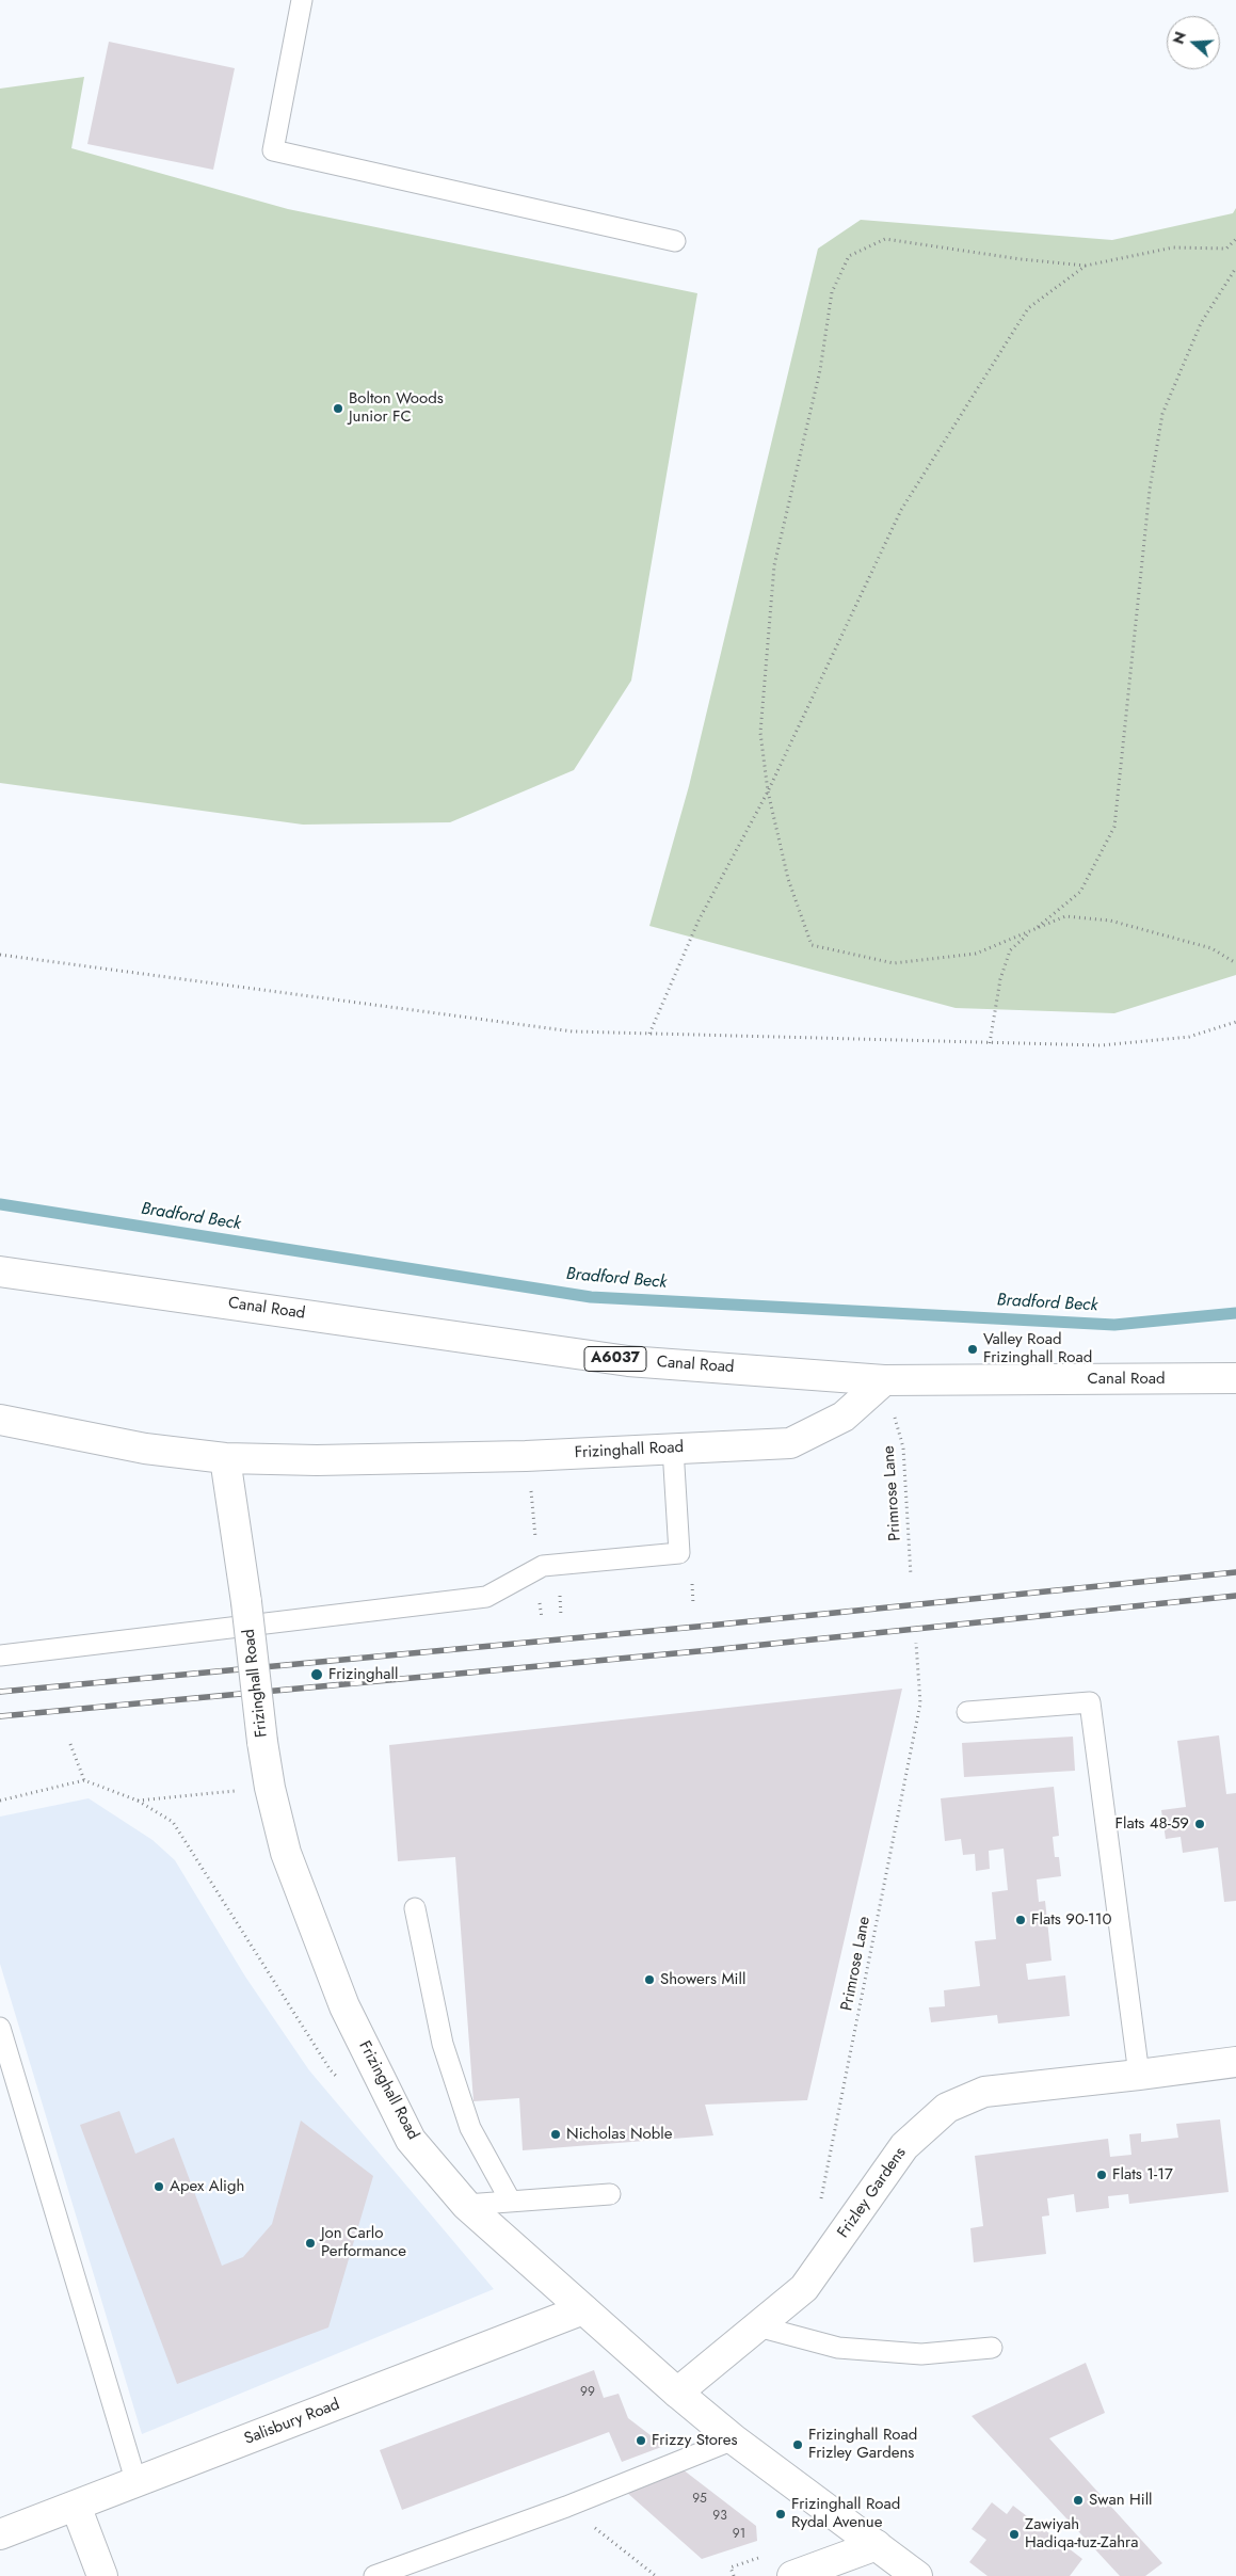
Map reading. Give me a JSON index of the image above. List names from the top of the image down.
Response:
{
  "streets": {
    "street": [
      "Canal Road",
      "A6037",
      "Frizinghall Road",
      "Frizley Gardens",
      "Salisbury Road"
    ],
    "path": ["Primrose Lane"]
  },
  "crossings": [
    ["Canal Road", "Frizinghall Road"],
    ["Canal Road", "Primrose Lane"],
    ["Frizinghall Road", "Primrose Lane"],
    ["Frizinghall Road", "Frizley Gardens"],
    ["Frizinghall Road", "Salisbury Road"]
  ],
  "water": ["Bradford Beck"],
  "places": [
    "Bolton Woods Junior FC",
    "Valley Road Frizinghall Road",
    "Frizinghall",
    "Flats 48-59",
    "Flats 90-110",
    "Showers Mill",
    "Nicholas Noble",
    "Flats 1-17",
    "Apex Aligh",
    "Jon Carlo Performance",
    "Frizzy Stores",
    "Frizinghall Road Frizley Gardens",
    "Swan Hill",
    "Frizinghall Road Rydal Avenue",
    "Zawiyah Hadiqa-tuz-Zahra"
  ],
  "house_numbers": [
    "99",
    "95",
    "93",
    "91"
  ],
  "north": "left"
}
